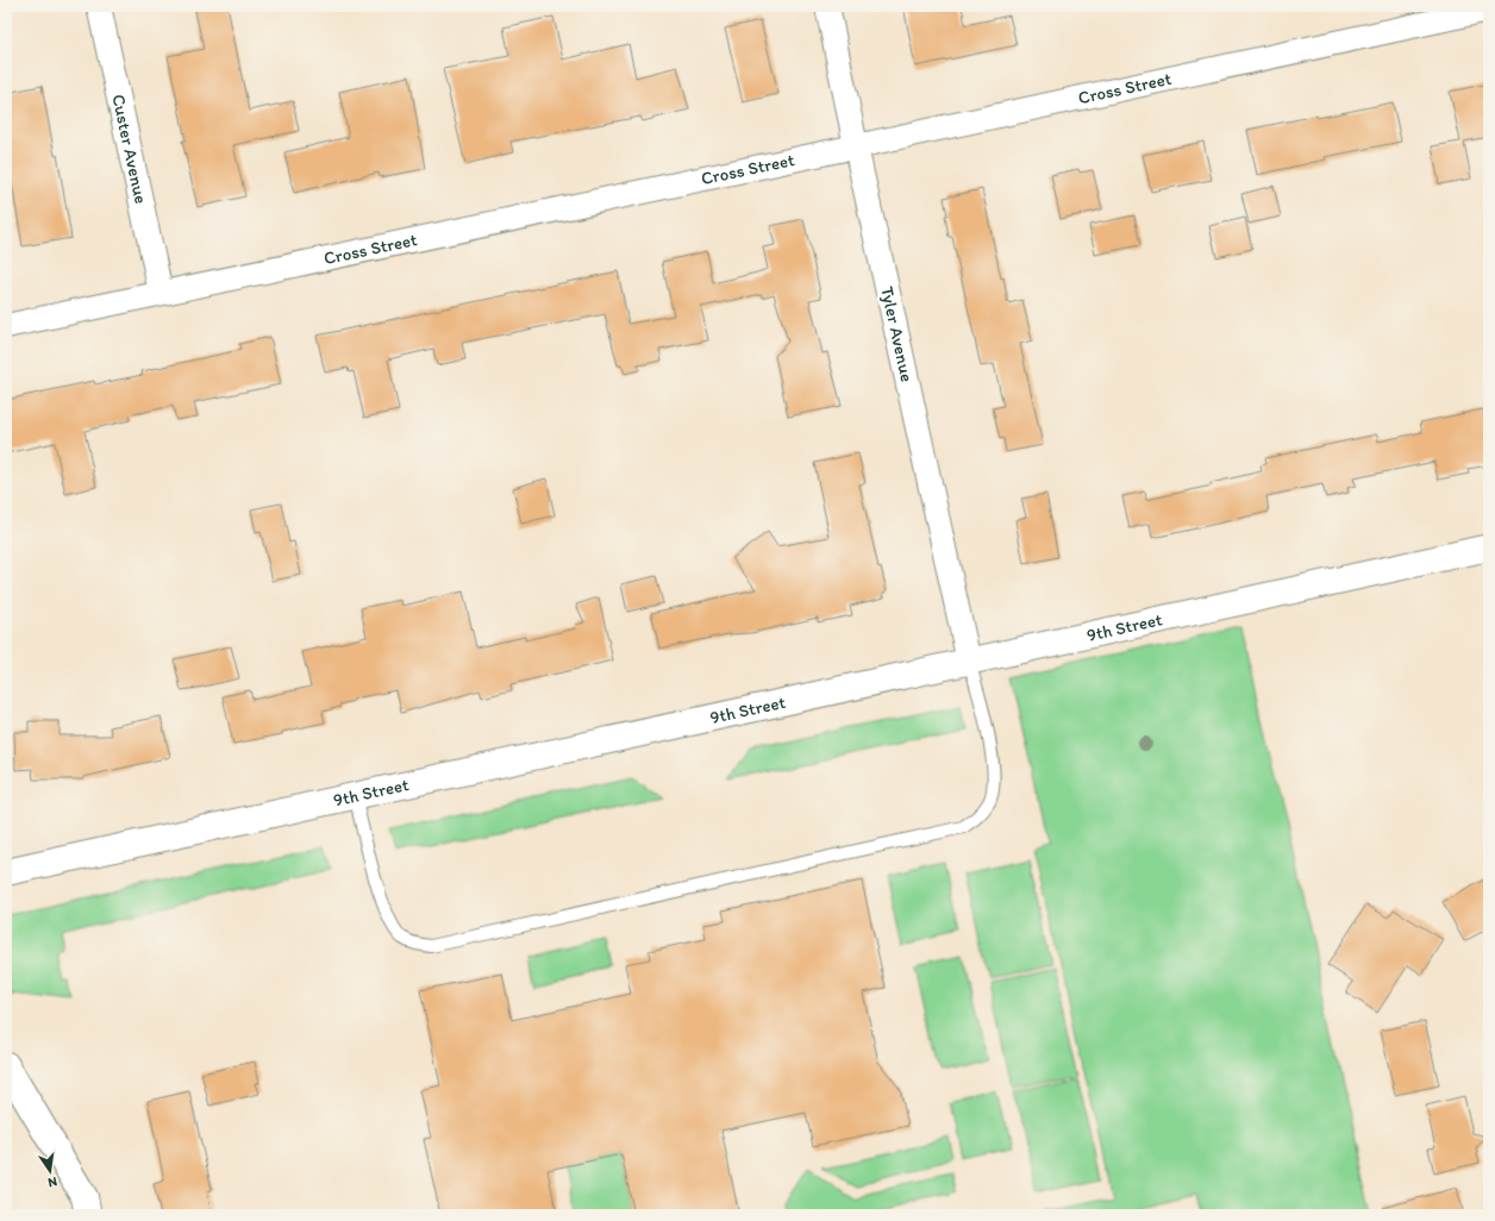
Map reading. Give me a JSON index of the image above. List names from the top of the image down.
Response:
{
  "streets": {
    "street": [
      "Cross Street",
      "Custer Avenue",
      "Tyler Avenue",
      "9th Street"
    ]
  },
  "crossings": [
    ["Cross Street", "Custer Avenue"],
    ["Cross Street", "Tyler Avenue"],
    ["Tyler Avenue", "9th Street"]
  ],
  "north": "bottom"
}
